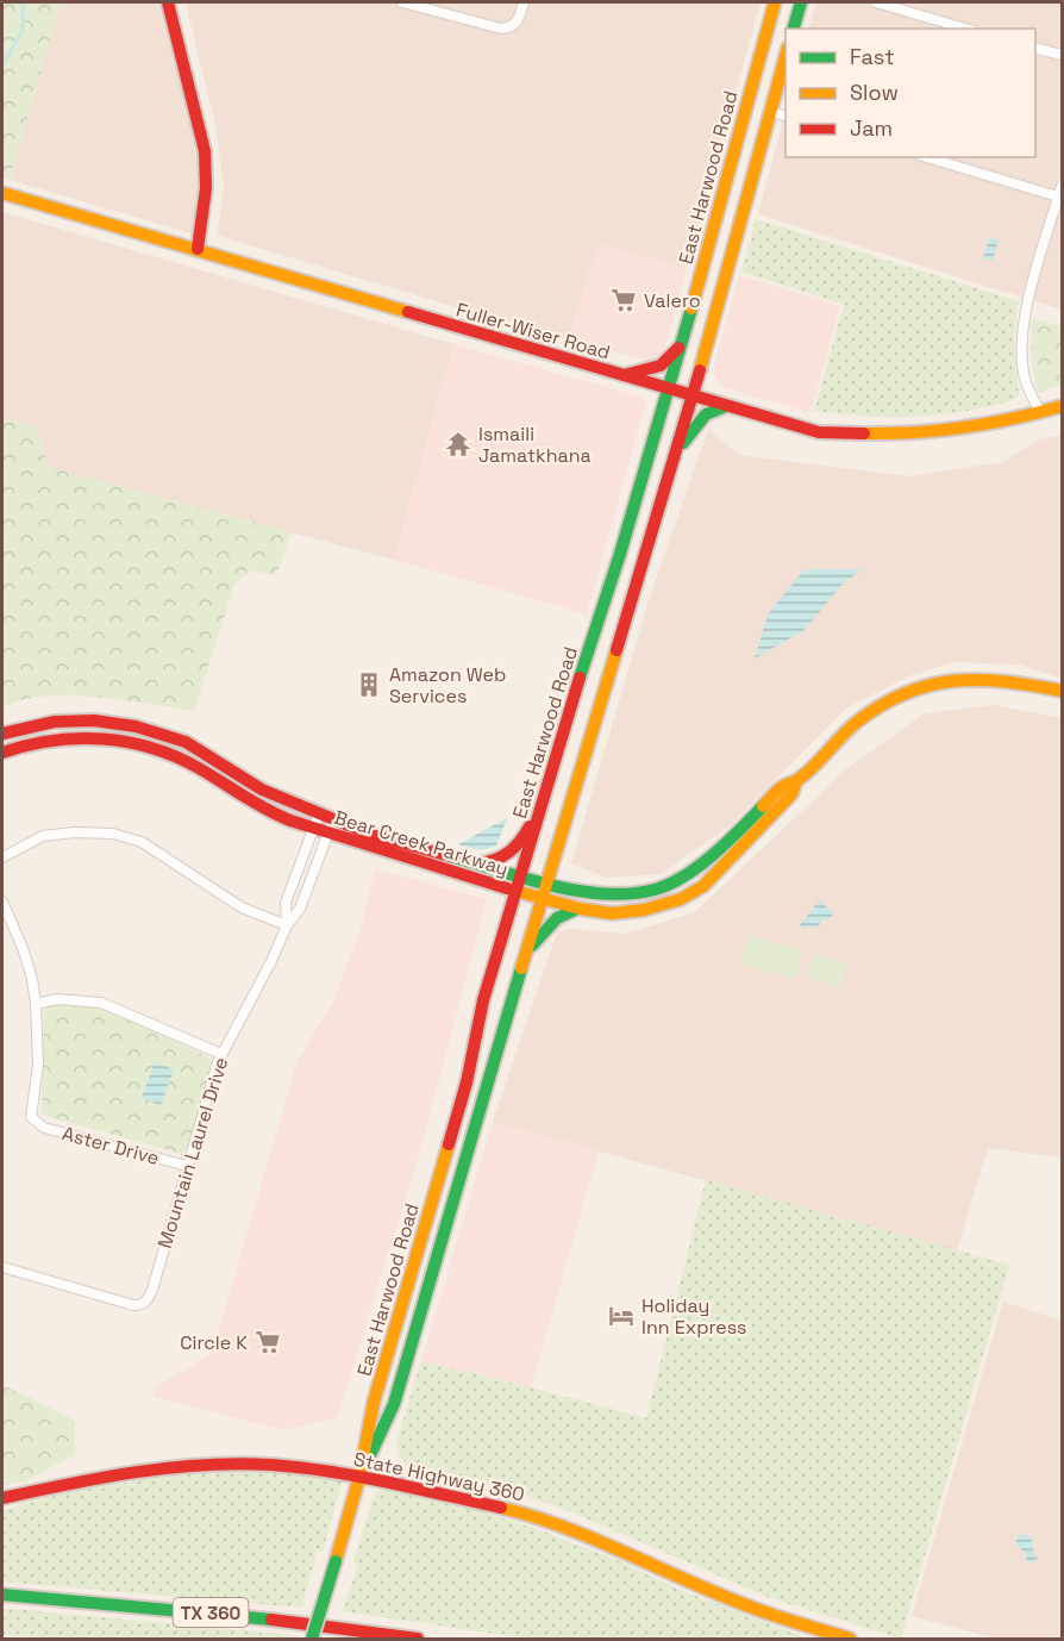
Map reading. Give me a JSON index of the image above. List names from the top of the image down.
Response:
{
  "streets": {
    "main road": [
      "East Harwood Road",
      "Fuller-Wiser Road",
      "Bear Creek Parkway",
      "State Highway 360",
      "TX 360"
    ],
    "street": ["Aster Drive", "Mountain Laurel Drive"]
  },
  "crossings": [
    ["East Harwood Road", "Fuller-Wiser Road"],
    ["East Harwood Road", "Bear Creek Parkway"],
    ["East Harwood Road", "State Highway 360"],
    ["Bear Creek Parkway", "Mountain Laurel Drive"],
    ["Aster Drive", "Mountain Laurel Drive"]
  ],
  "places": {
    "supermarket": ["Valero", "Circle K"],
    "temple": ["Ismaili Jamatkhana"],
    "building": ["Amazon Web Services"],
    "hotel": ["Holiday Inn Express"]
  },
  "legend": ["Fast", "Slow", "Jam"]
}
